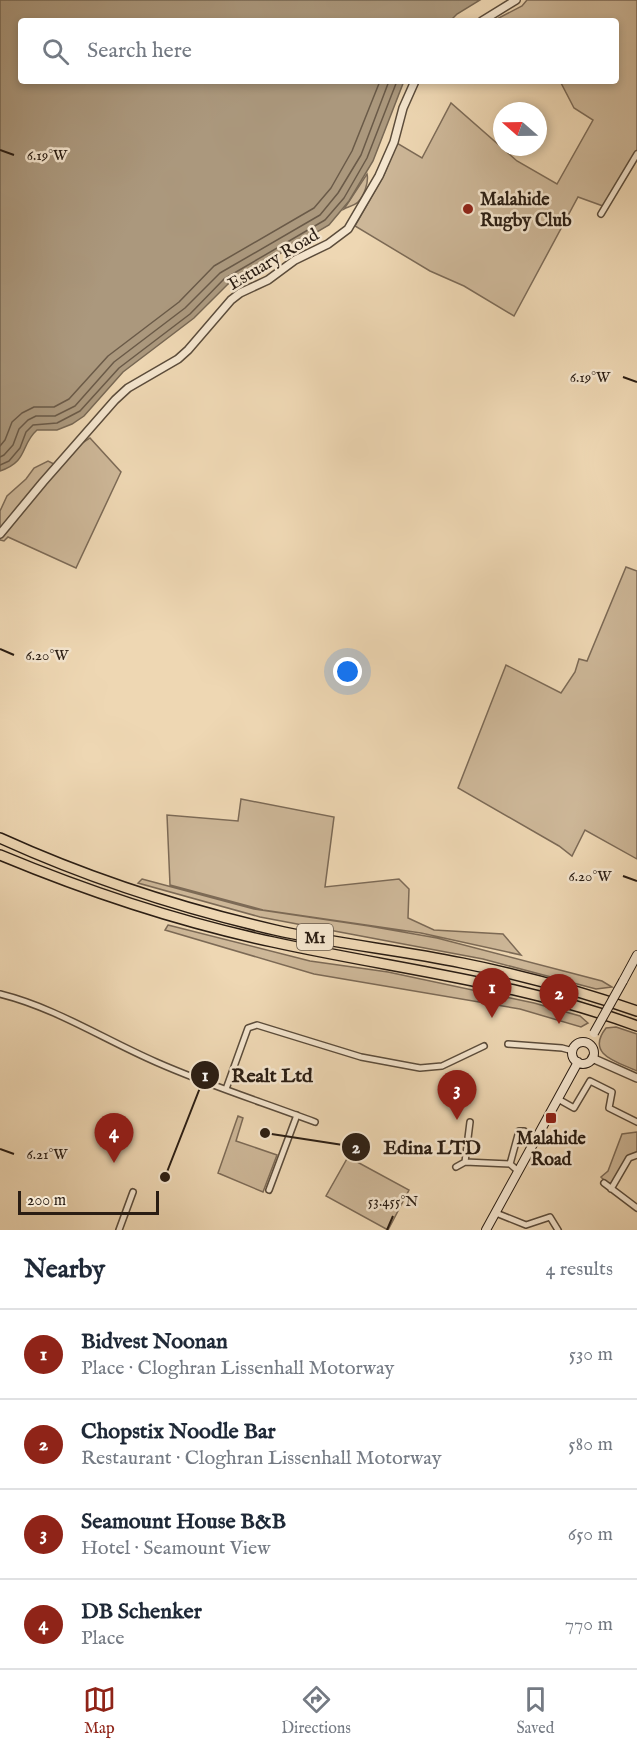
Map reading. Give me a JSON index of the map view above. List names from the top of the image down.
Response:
{
  "streets": {
    "highway": ["M1"],
    "street": ["Estuary Road"]
  },
  "places": {
    "other": ["Malahide Rugby Club", "Edina LTD", "Realt Ltd"],
    "transit": ["Malahide Road"]
  },
  "scale_bar": "200 m",
  "north": "left",
  "page": {
    "search": "Search here",
    "pins": [
      "1",
      "2",
      "3",
      "4"
    ],
    "scale": "200 m",
    "heading": ["Nearby", "4 results"],
    "list": [
      {
        "mark": "1",
        "name": "Bidvest Noonan",
        "note": "Place · Cloghran Lissenhall Motorway",
        "value": "530 m"
      },
      {
        "mark": "2",
        "name": "Chopstix Noodle Bar",
        "note": "Restaurant · Cloghran Lissenhall Motorway",
        "value": "580 m"
      },
      {
        "mark": "3",
        "name": "Seamount House B&B",
        "note": "Hotel · Seamount View",
        "value": "650 m"
      },
      {
        "mark": "4",
        "name": "DB Schenker",
        "note": "Place",
        "value": "770 m"
      }
    ],
    "nav": ["Map", "Directions", "Saved"]
  },
  "coordinates": [
    "6.19°W",
    "6.20°W",
    "6.21°W",
    "53.455°N"
  ]
}
